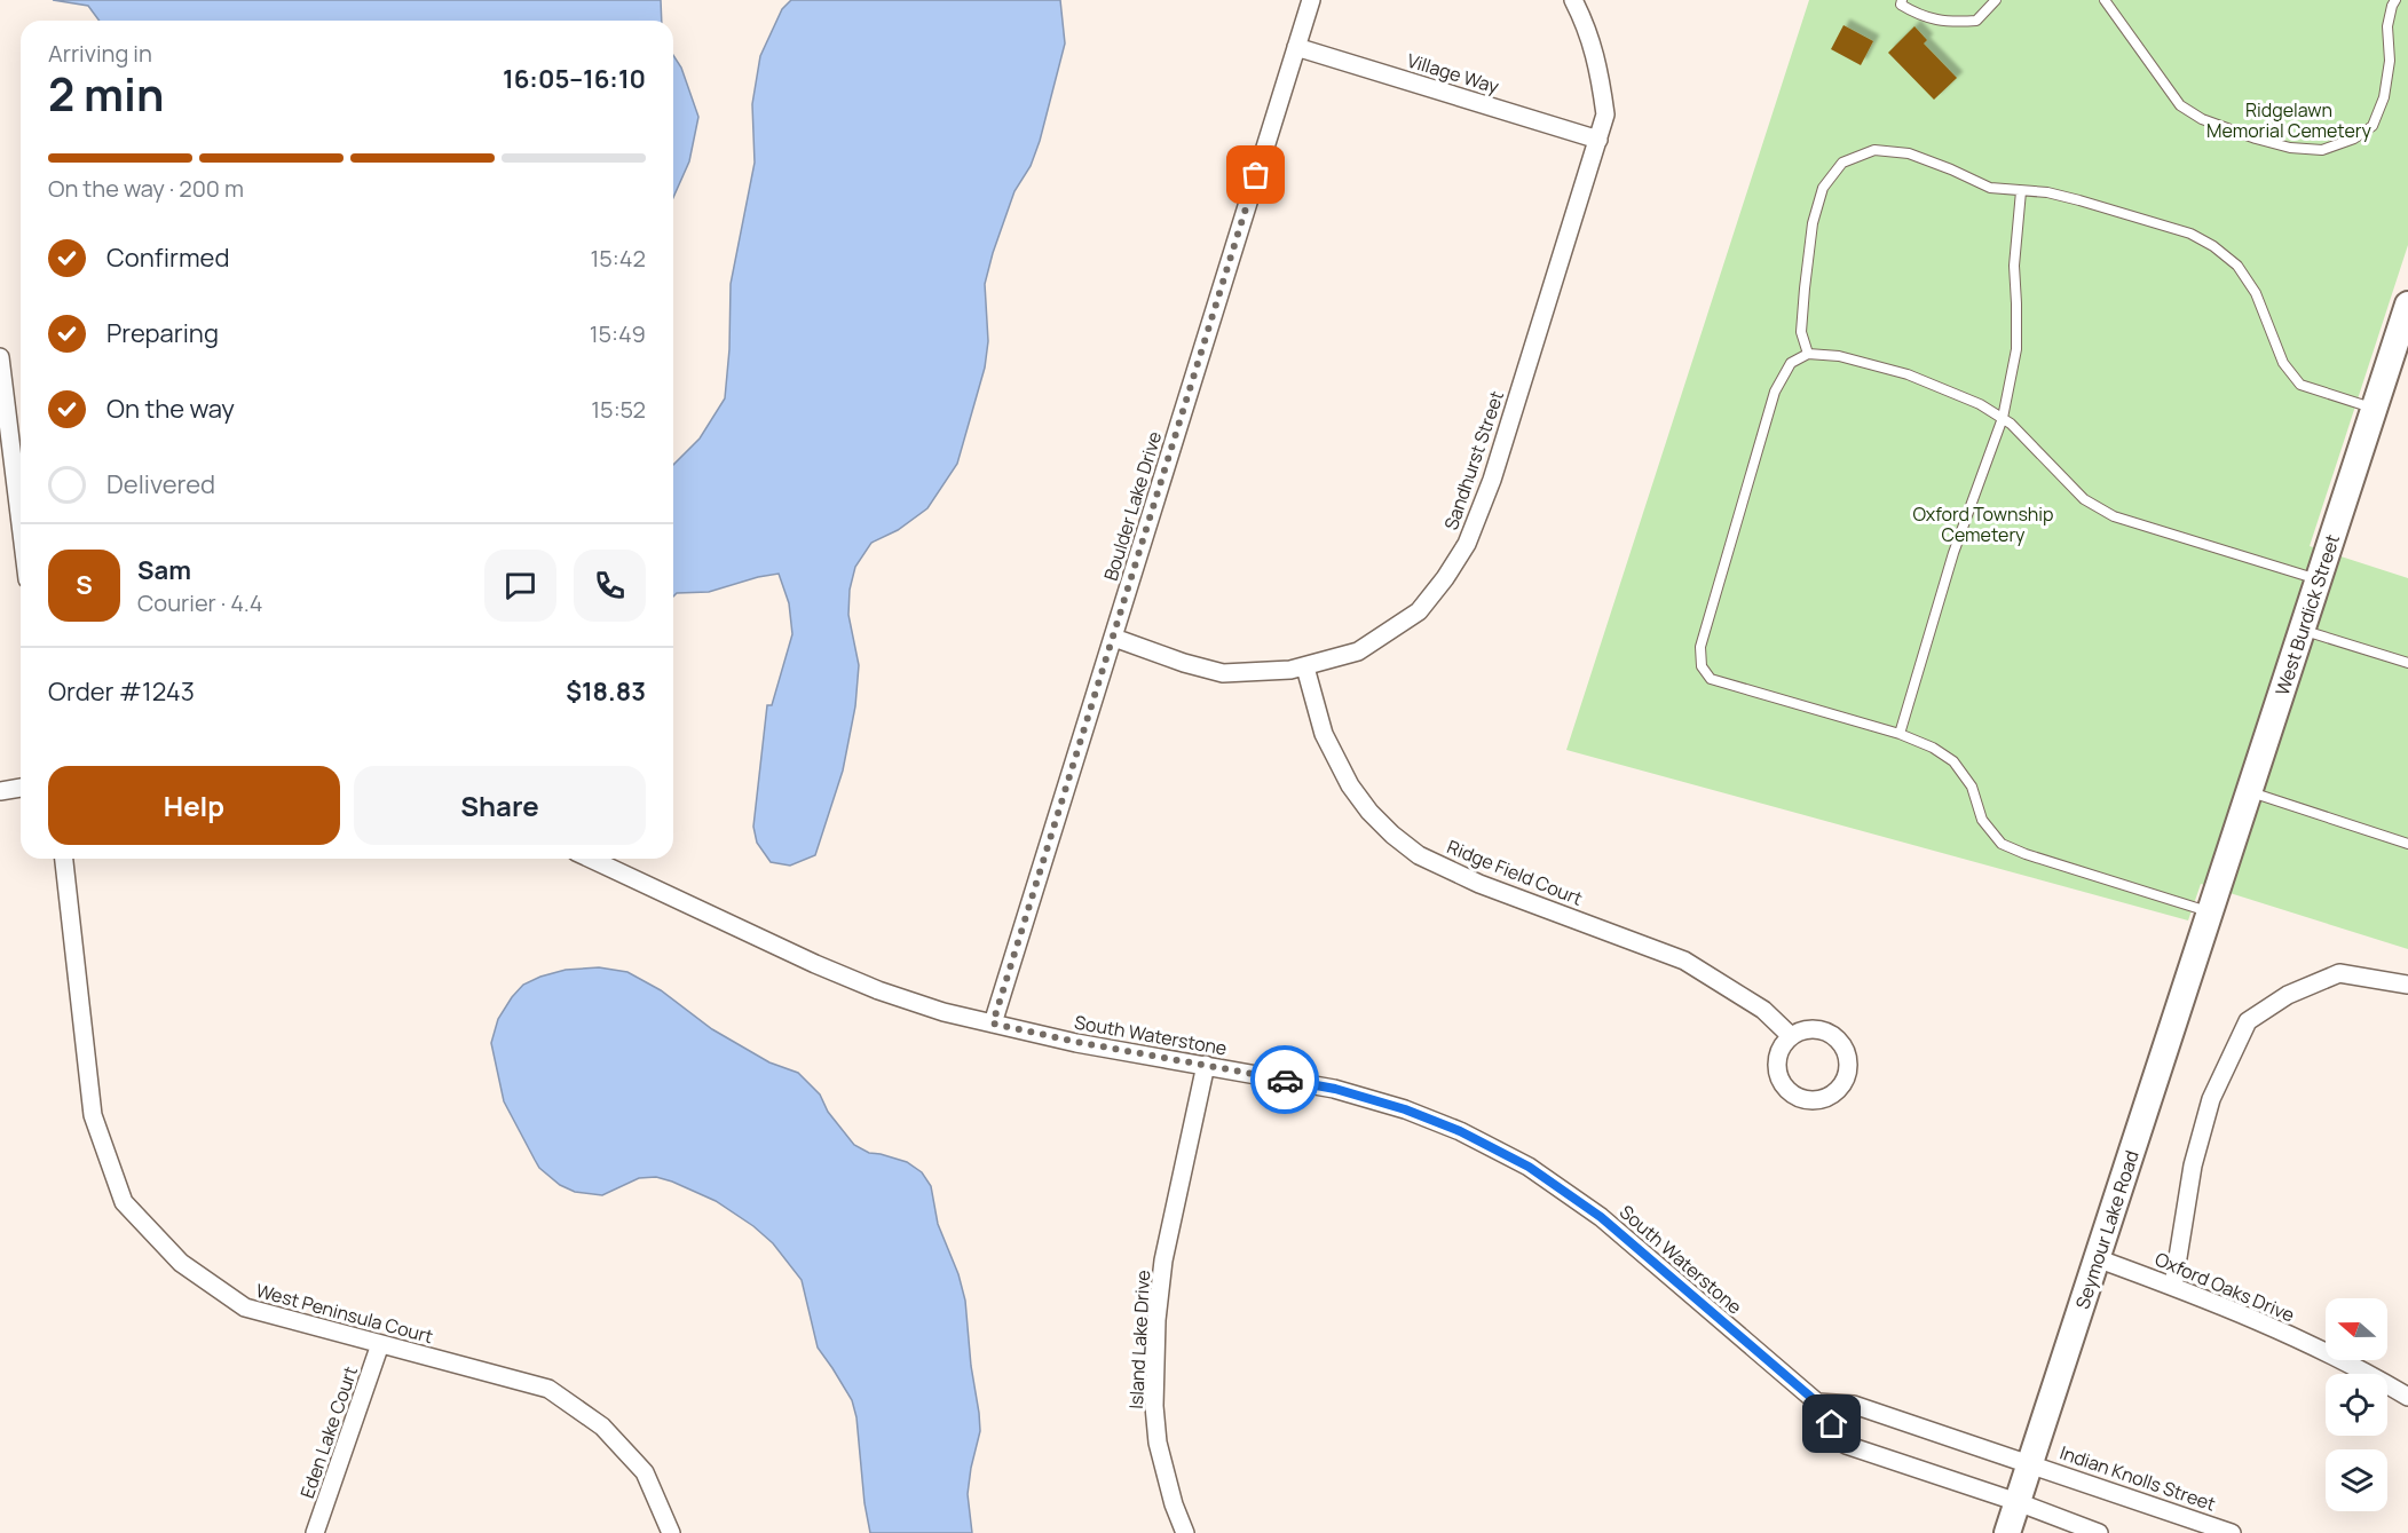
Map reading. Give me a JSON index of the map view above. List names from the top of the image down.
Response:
{
  "streets": {
    "street": [
      "Village Way",
      "Sandhurst Street",
      "Boulder Lake Drive",
      "West Burdick Street",
      "Ridge Field Court",
      "South Waterstone",
      "Seymour Lake Road",
      "Oxford Oaks Drive",
      "West Peninsula Court",
      "Island Lake Drive",
      "Eden Lake Court",
      "Indian Knolls Street"
    ]
  },
  "crossings": [
    ["Village Way", "Sandhurst Street"],
    ["Village Way", "Boulder Lake Drive"],
    ["Sandhurst Street", "Boulder Lake Drive"],
    ["Sandhurst Street", "Ridge Field Court"],
    ["Boulder Lake Drive", "South Waterstone"],
    ["West Burdick Street", "Seymour Lake Road"],
    ["South Waterstone", "Seymour Lake Road"],
    ["South Waterstone", "Island Lake Drive"],
    ["Seymour Lake Road", "Oxford Oaks Drive"],
    ["Seymour Lake Road", "Indian Knolls Street"],
    ["West Peninsula Court", "Eden Lake Court"]
  ],
  "parks": ["Ridgelawn Memorial Cemetery", "Oxford Township Cemetery"],
  "north": "left",
  "page": {
    "heading": ["2 min", "Arriving in", "16:05–16:10"],
    "panel": [
      "Sam",
      "Courier · 4.4",
      "Order #1243",
      "$18.83"
    ],
    "bar": "On the way · 200 m",
    "list": [
      ["Confirmed", "15:42"],
      ["Preparing", "15:49"],
      ["On the way", "15:52"],
      "Delivered"
    ],
    "round": "S",
    "buttons": ["Help", "Share"]
  }
}
